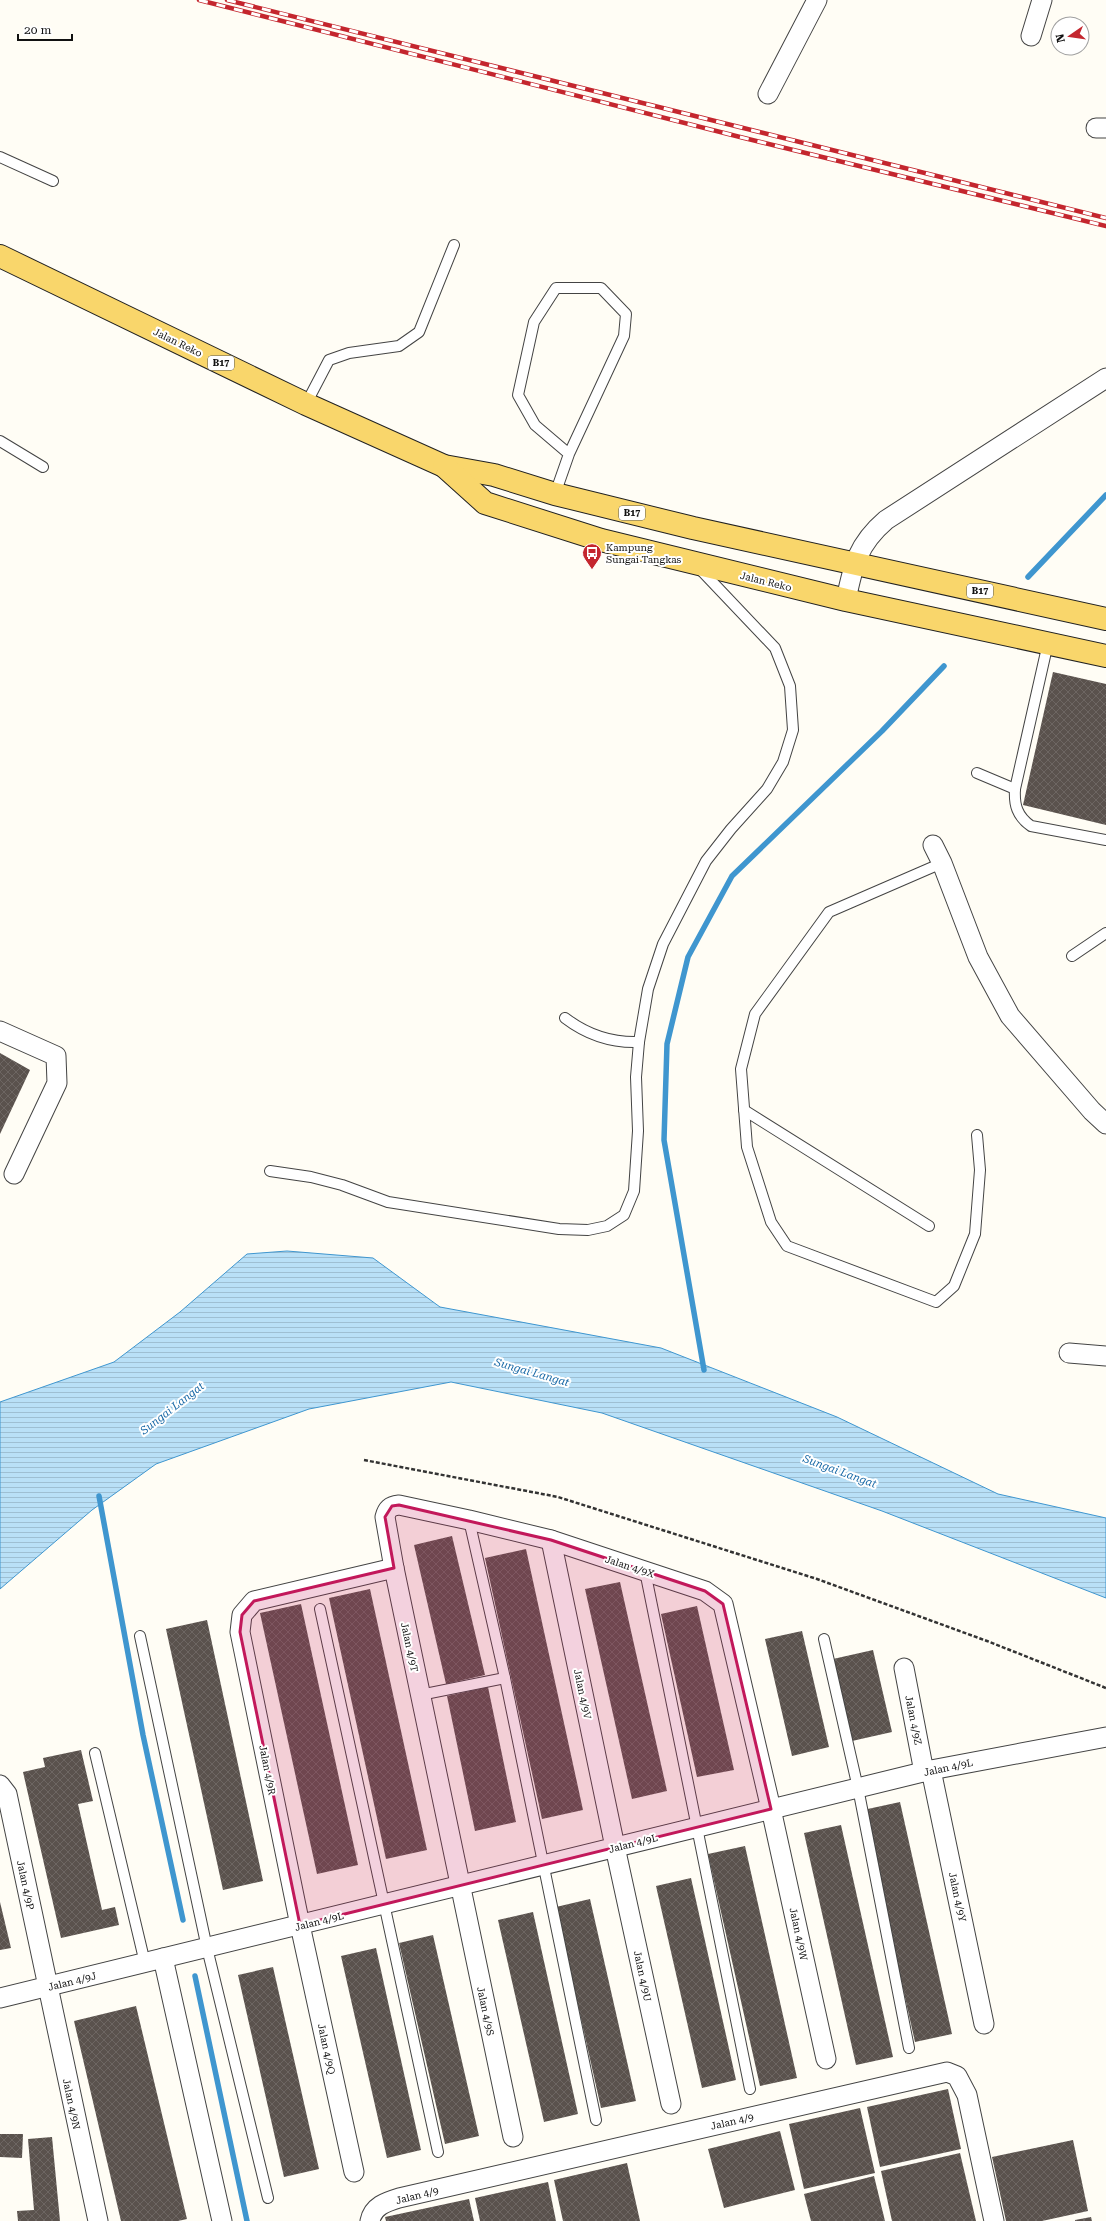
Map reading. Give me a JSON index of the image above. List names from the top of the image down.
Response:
{
  "streets": {
    "main road": ["Jalan Reko", "B17"],
    "street": [
      "Jalan 4/9X",
      "Jalan 4/9T",
      "Jalan 4/9V",
      "Jalan 4/9Z",
      "Jalan 4/9L",
      "Jalan 4/9R",
      "Jalan 4/9P",
      "Jalan 4/9Y",
      "Jalan 4/9W",
      "Jalan 4/9U",
      "Jalan 4/9J",
      "Jalan 4/9S",
      "Jalan 4/9Q",
      "Jalan 4/9N",
      "Jalan 4/9"
    ]
  },
  "crossings": [
    ["Jalan 4/9X", "Jalan 4/9T"],
    ["Jalan 4/9X", "Jalan 4/9V"],
    ["Jalan 4/9X", "Jalan 4/9L"],
    ["Jalan 4/9X", "Jalan 4/9R"],
    ["Jalan 4/9X", "Jalan 4/9W"],
    ["Jalan 4/9T", "Jalan 4/9L"],
    ["Jalan 4/9T", "Jalan 4/9R"],
    ["Jalan 4/9T", "Jalan 4/9S"],
    ["Jalan 4/9V", "Jalan 4/9L"],
    ["Jalan 4/9V", "Jalan 4/9U"],
    ["Jalan 4/9Z", "Jalan 4/9L"],
    ["Jalan 4/9Z", "Jalan 4/9Y"],
    ["Jalan 4/9L", "Jalan 4/9R"],
    ["Jalan 4/9L", "Jalan 4/9Y"],
    ["Jalan 4/9L", "Jalan 4/9W"],
    ["Jalan 4/9L", "Jalan 4/9U"],
    ["Jalan 4/9L", "Jalan 4/9J"],
    ["Jalan 4/9L", "Jalan 4/9S"],
    ["Jalan 4/9L", "Jalan 4/9Q"],
    ["Jalan 4/9R", "Jalan 4/9Q"],
    ["Jalan 4/9P", "Jalan 4/9J"],
    ["Jalan 4/9P", "Jalan 4/9N"],
    ["Jalan 4/9J", "Jalan 4/9N"]
  ],
  "water": ["Sungai Langat"],
  "places": {
    "bus stop": ["Kampung Sungai Tangkas"]
  },
  "scale_bar": "20 m",
  "north": "left"
}
